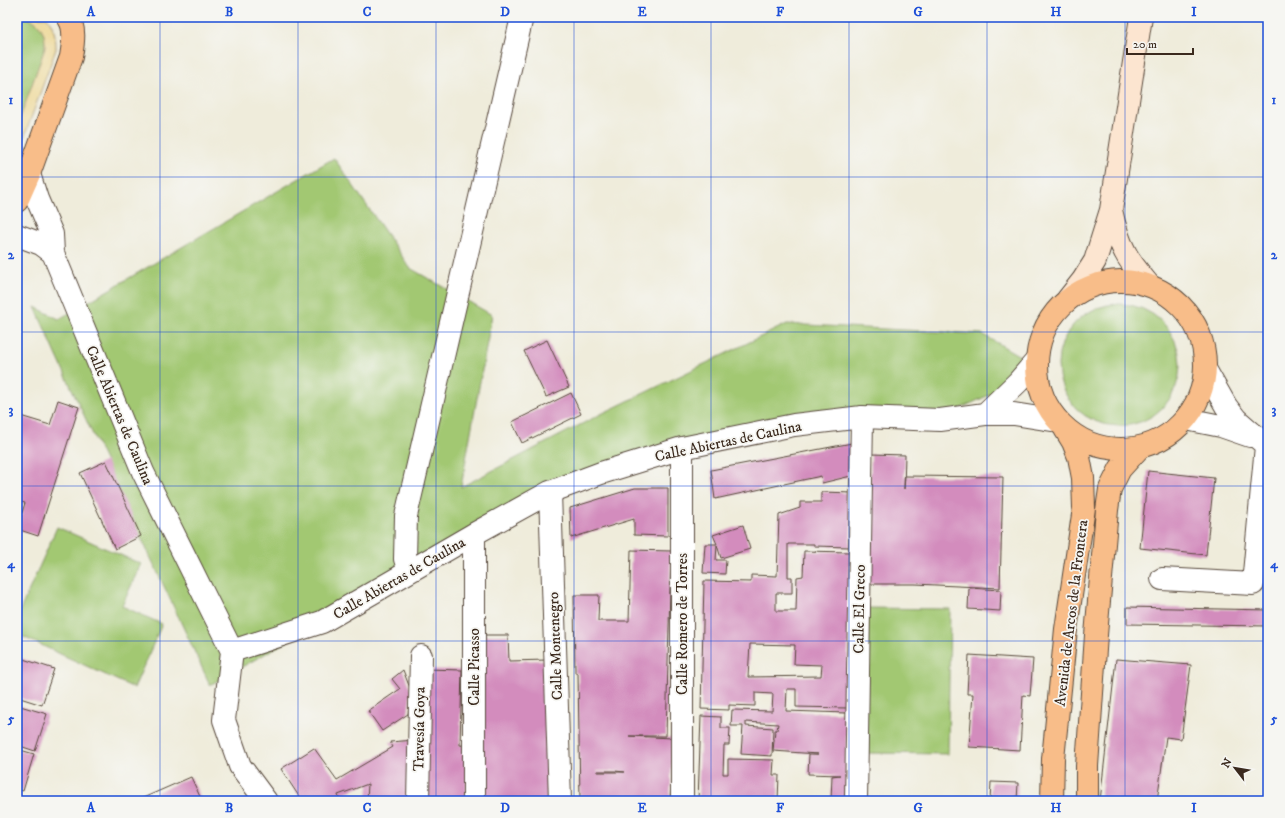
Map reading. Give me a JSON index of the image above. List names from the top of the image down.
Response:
{
  "streets": {
    "main road": ["Avenida de Arcos de la Frontera"],
    "street": [
      "Calle Abiertas de Caulina",
      "Calle El Greco",
      "Calle Romero de Torres",
      "Calle Montenegro",
      "Calle Picasso",
      "Travesía Goya"
    ]
  },
  "crossings": [
    ["Calle Abiertas de Caulina", "Calle El Greco"],
    ["Calle Abiertas de Caulina", "Avenida de Arcos de la Frontera"],
    ["Calle Abiertas de Caulina", "Calle Romero de Torres"],
    ["Calle Abiertas de Caulina", "Calle Montenegro"],
    ["Calle Abiertas de Caulina", "Calle Picasso"]
  ],
  "scale_bar": "20 m",
  "north": "top left",
  "grid": {
    "columns": [
      "A",
      "B",
      "C",
      "D",
      "E",
      "F",
      "G",
      "H",
      "I"
    ],
    "rows": [
      "1",
      "2",
      "3",
      "4",
      "5"
    ]
  }
}
